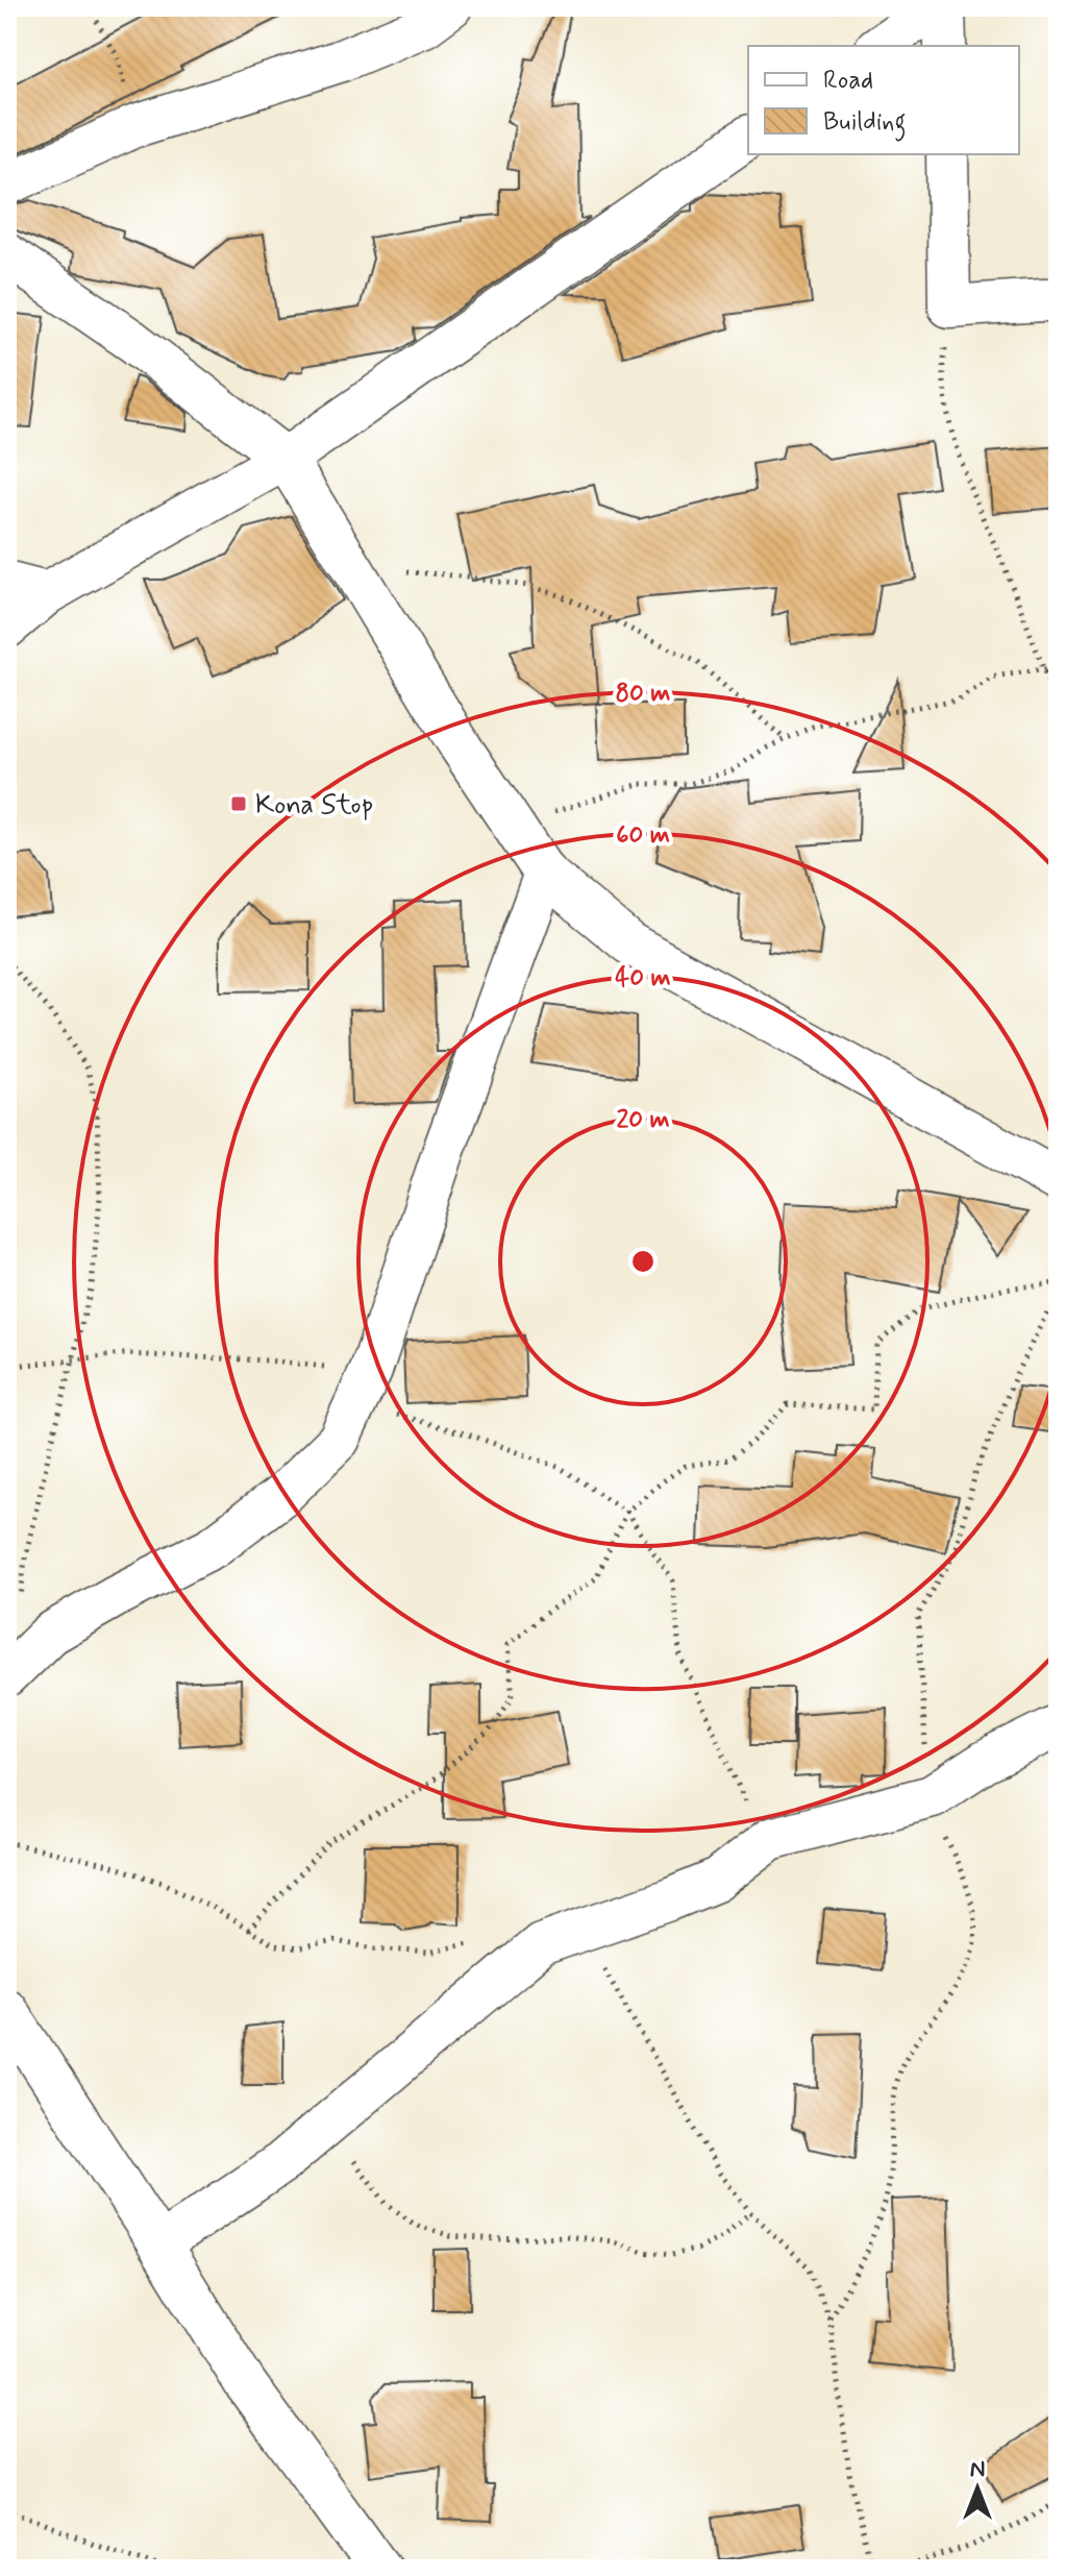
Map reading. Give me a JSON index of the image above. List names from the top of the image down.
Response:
{
  "places": {
    "transit": ["Kona Stop"]
  },
  "legend": ["Road", "Building"],
  "north": "top",
  "rings": [
    "80 m",
    "60 m",
    "40 m",
    "20 m"
  ]
}
